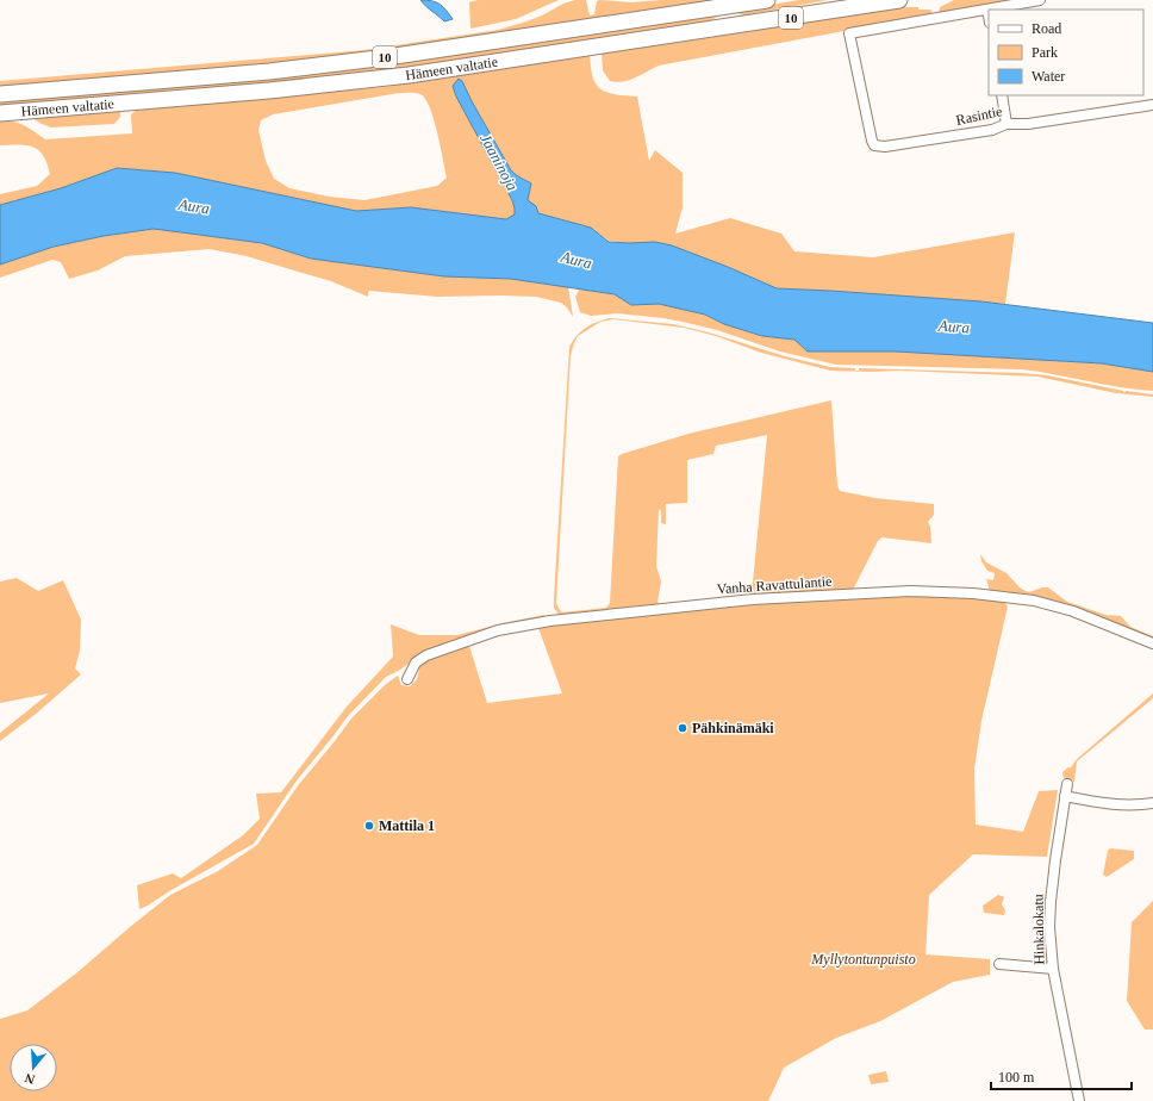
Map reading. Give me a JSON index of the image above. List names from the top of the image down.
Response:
{
  "streets": {
    "highway": ["10", "Hämeen valtatie"],
    "street": ["Rasintie", "Vanha Ravattulantie", "Hinkalokatu"]
  },
  "water": ["Jaaninoja", "Aura"],
  "parks": ["Myllytontunpuisto"],
  "places": ["Pähkinämäki", "Mattila 1"],
  "legend": ["Road", "Park", "Water"],
  "scale_bar": "100 m",
  "north": "bottom"
}
